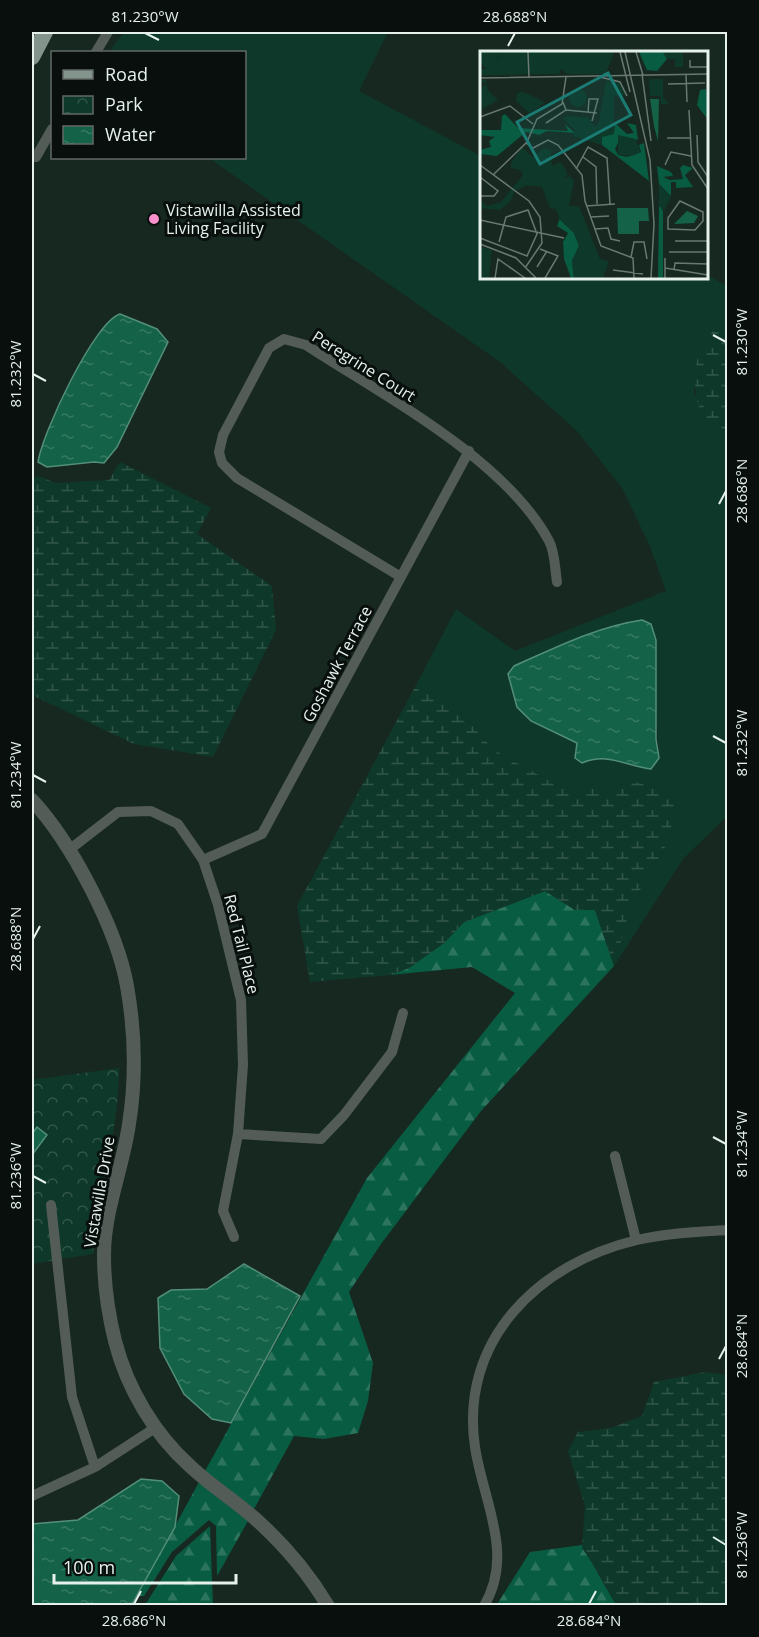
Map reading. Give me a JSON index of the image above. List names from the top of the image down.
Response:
{
  "streets": {
    "street": [
      "Peregrine Court",
      "Goshawk Terrace",
      "Red Tail Place",
      "Vistawilla Drive"
    ]
  },
  "crossings": [
    ["Peregrine Court", "Goshawk Terrace"],
    ["Goshawk Terrace", "Red Tail Place"],
    ["Red Tail Place", "Vistawilla Drive"]
  ],
  "places": ["Vistawilla Assisted Living Facility"],
  "legend": ["Road", "Park", "Water"],
  "scale_bar": "100 m",
  "coordinates": [
    "81.230°W",
    "28.688°N",
    "81.232°W",
    "28.686°N",
    "81.234°W",
    "81.236°W",
    "28.684°N"
  ]
}
